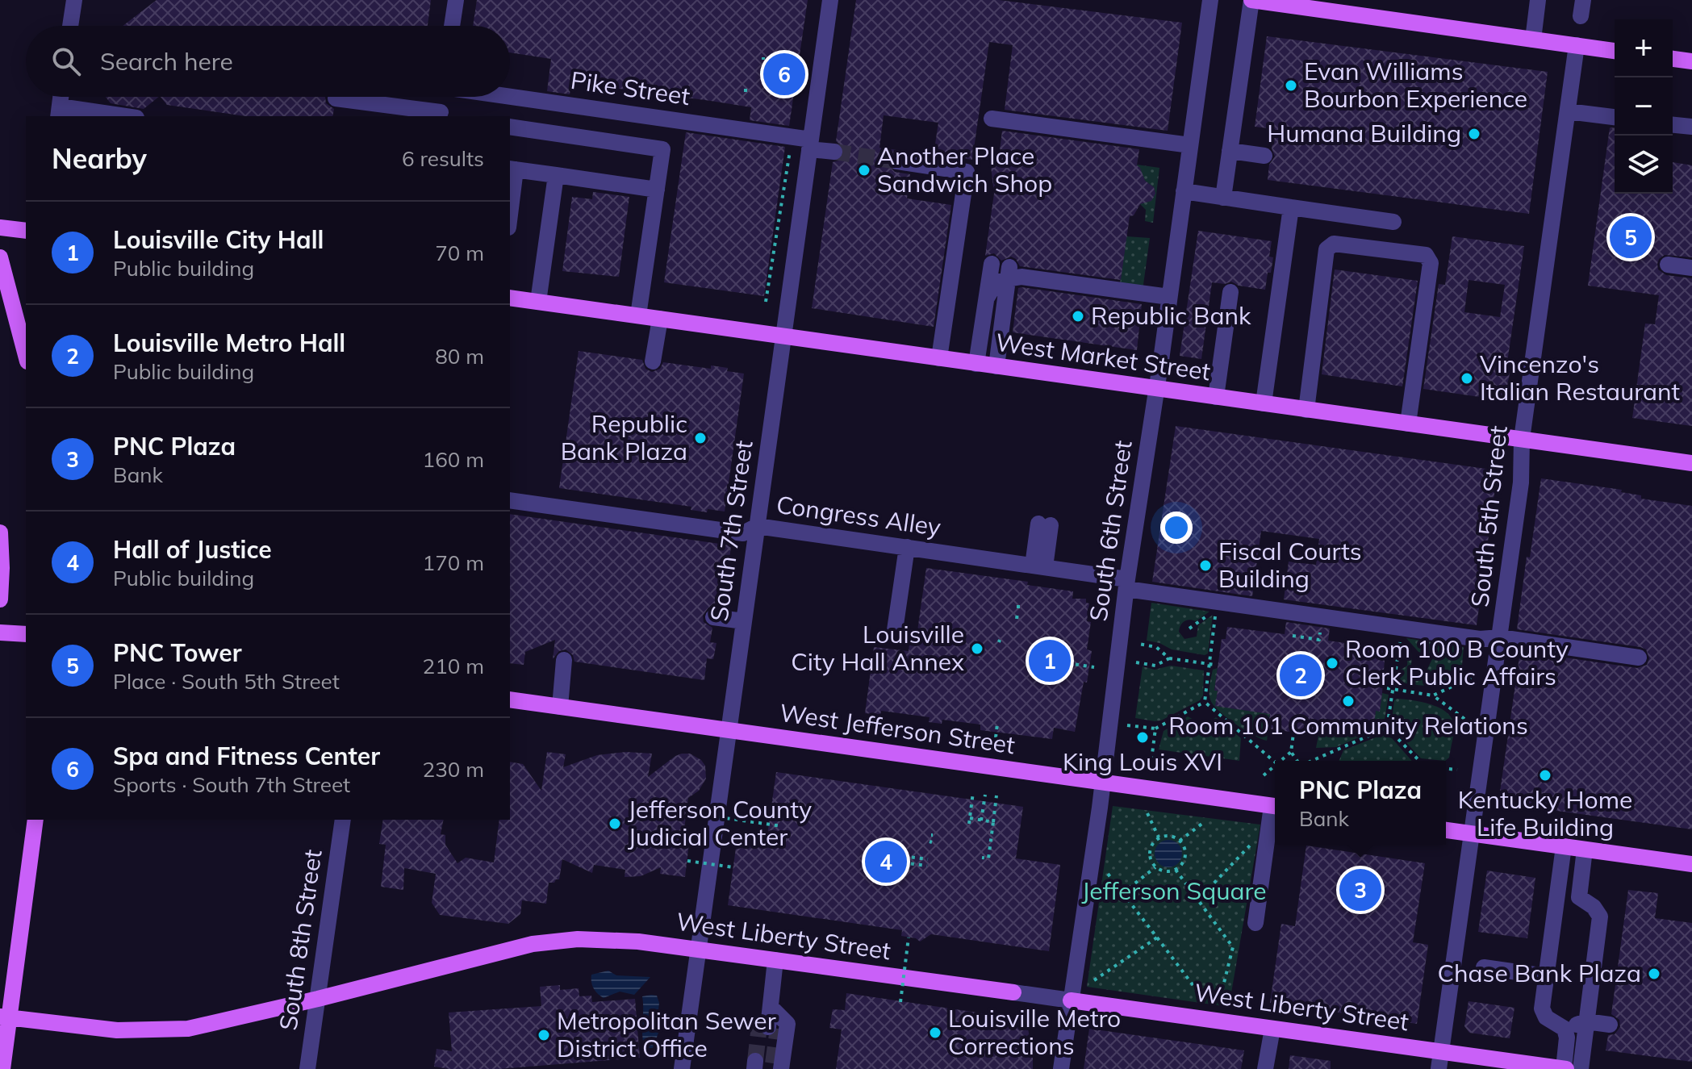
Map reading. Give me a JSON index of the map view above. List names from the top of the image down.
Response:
{
  "streets": {
    "main road": ["West Market Street", "West Jefferson Street", "West Liberty Street"],
    "street": [
      "Pike Street",
      "Congress Alley",
      "South 5th Street",
      "South 7th Street",
      "South 6th Street",
      "South 8th Street"
    ]
  },
  "crossings": [
    ["Pike Street", "South 7th Street"],
    ["West Market Street", "South 5th Street"],
    ["West Market Street", "South 7th Street"],
    ["West Market Street", "South 6th Street"],
    ["Congress Alley", "South 5th Street"],
    ["Congress Alley", "South 7th Street"],
    ["Congress Alley", "South 6th Street"],
    ["South 5th Street", "West Liberty Street"],
    ["South 7th Street", "West Jefferson Street"],
    ["South 7th Street", "West Liberty Street"],
    ["South 6th Street", "West Jefferson Street"],
    ["South 6th Street", "West Liberty Street"],
    ["West Liberty Street", "South 8th Street"]
  ],
  "parks": ["Jefferson Square"],
  "places": [
    "Evan Williams Bourbon Experience",
    "Humana Building",
    "Another Place Sandwich Shop",
    "Republic Bank",
    "Vincenzo's Italian Restaurant",
    "Republic Bank Plaza",
    "Fiscal Courts Building",
    "Louisville City Hall Annex",
    "Room 100 B County Clerk Public Affairs",
    "Room 101 Community Relations",
    "King Louis XVI",
    "Kentucky Home Life Building",
    "Jefferson County Judicial Center",
    "Chase Bank Plaza",
    "Louisville Metro Corrections",
    "Metropolitan Sewer District Office"
  ],
  "page": {
    "map_buttons": ["+", "−"],
    "search": "Search here",
    "pins": [
      "6",
      "5",
      "1",
      "2",
      "4",
      "3"
    ],
    "heading": ["Nearby", "6 results"],
    "list": [
      {
        "mark": "1",
        "name": "Louisville City Hall",
        "note": "Public building",
        "value": "70 m"
      },
      {
        "mark": "2",
        "name": "Louisville Metro Hall",
        "note": "Public building",
        "value": "80 m"
      },
      {
        "mark": "3",
        "name": "PNC Plaza",
        "note": "Bank",
        "value": "160 m"
      },
      {
        "mark": "4",
        "name": "Hall of Justice",
        "note": "Public building",
        "value": "170 m"
      },
      {
        "mark": "5",
        "name": "PNC Tower",
        "note": "Place · South 5th Street",
        "value": "210 m"
      },
      {
        "mark": "6",
        "name": "Spa and Fitness Center",
        "note": "Sports · South 7th Street",
        "value": "230 m"
      }
    ],
    "popup": ["PNC Plaza", "Bank"]
  }
}
